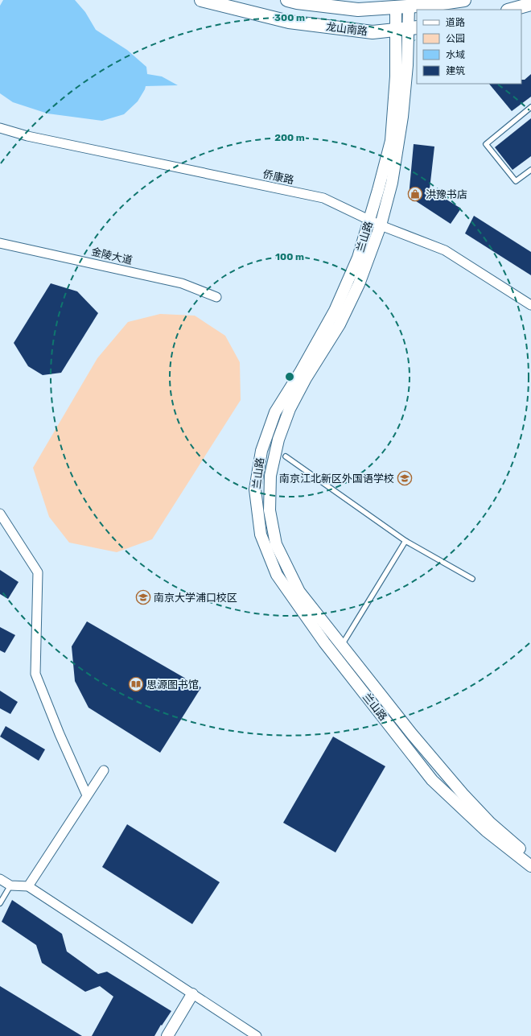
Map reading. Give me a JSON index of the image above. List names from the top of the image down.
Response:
{
  "streets": {
    "main road": ["龙山南路"],
    "street": ["侨康路", "兰山路", "金陵大道"]
  },
  "crossings": [
    ["龙山南路", "兰山路"],
    ["侨康路", "兰山路"]
  ],
  "places": {
    "shop": ["洪豫书店"],
    "school or university": ["南京江北新区外国语学校", "南京大学浦口校区"],
    "library": ["思源图书馆"]
  },
  "legend": [
    "道路",
    "公园",
    "水域",
    "建筑"
  ],
  "rings": ["300 m", "200 m", "100 m"]
}
